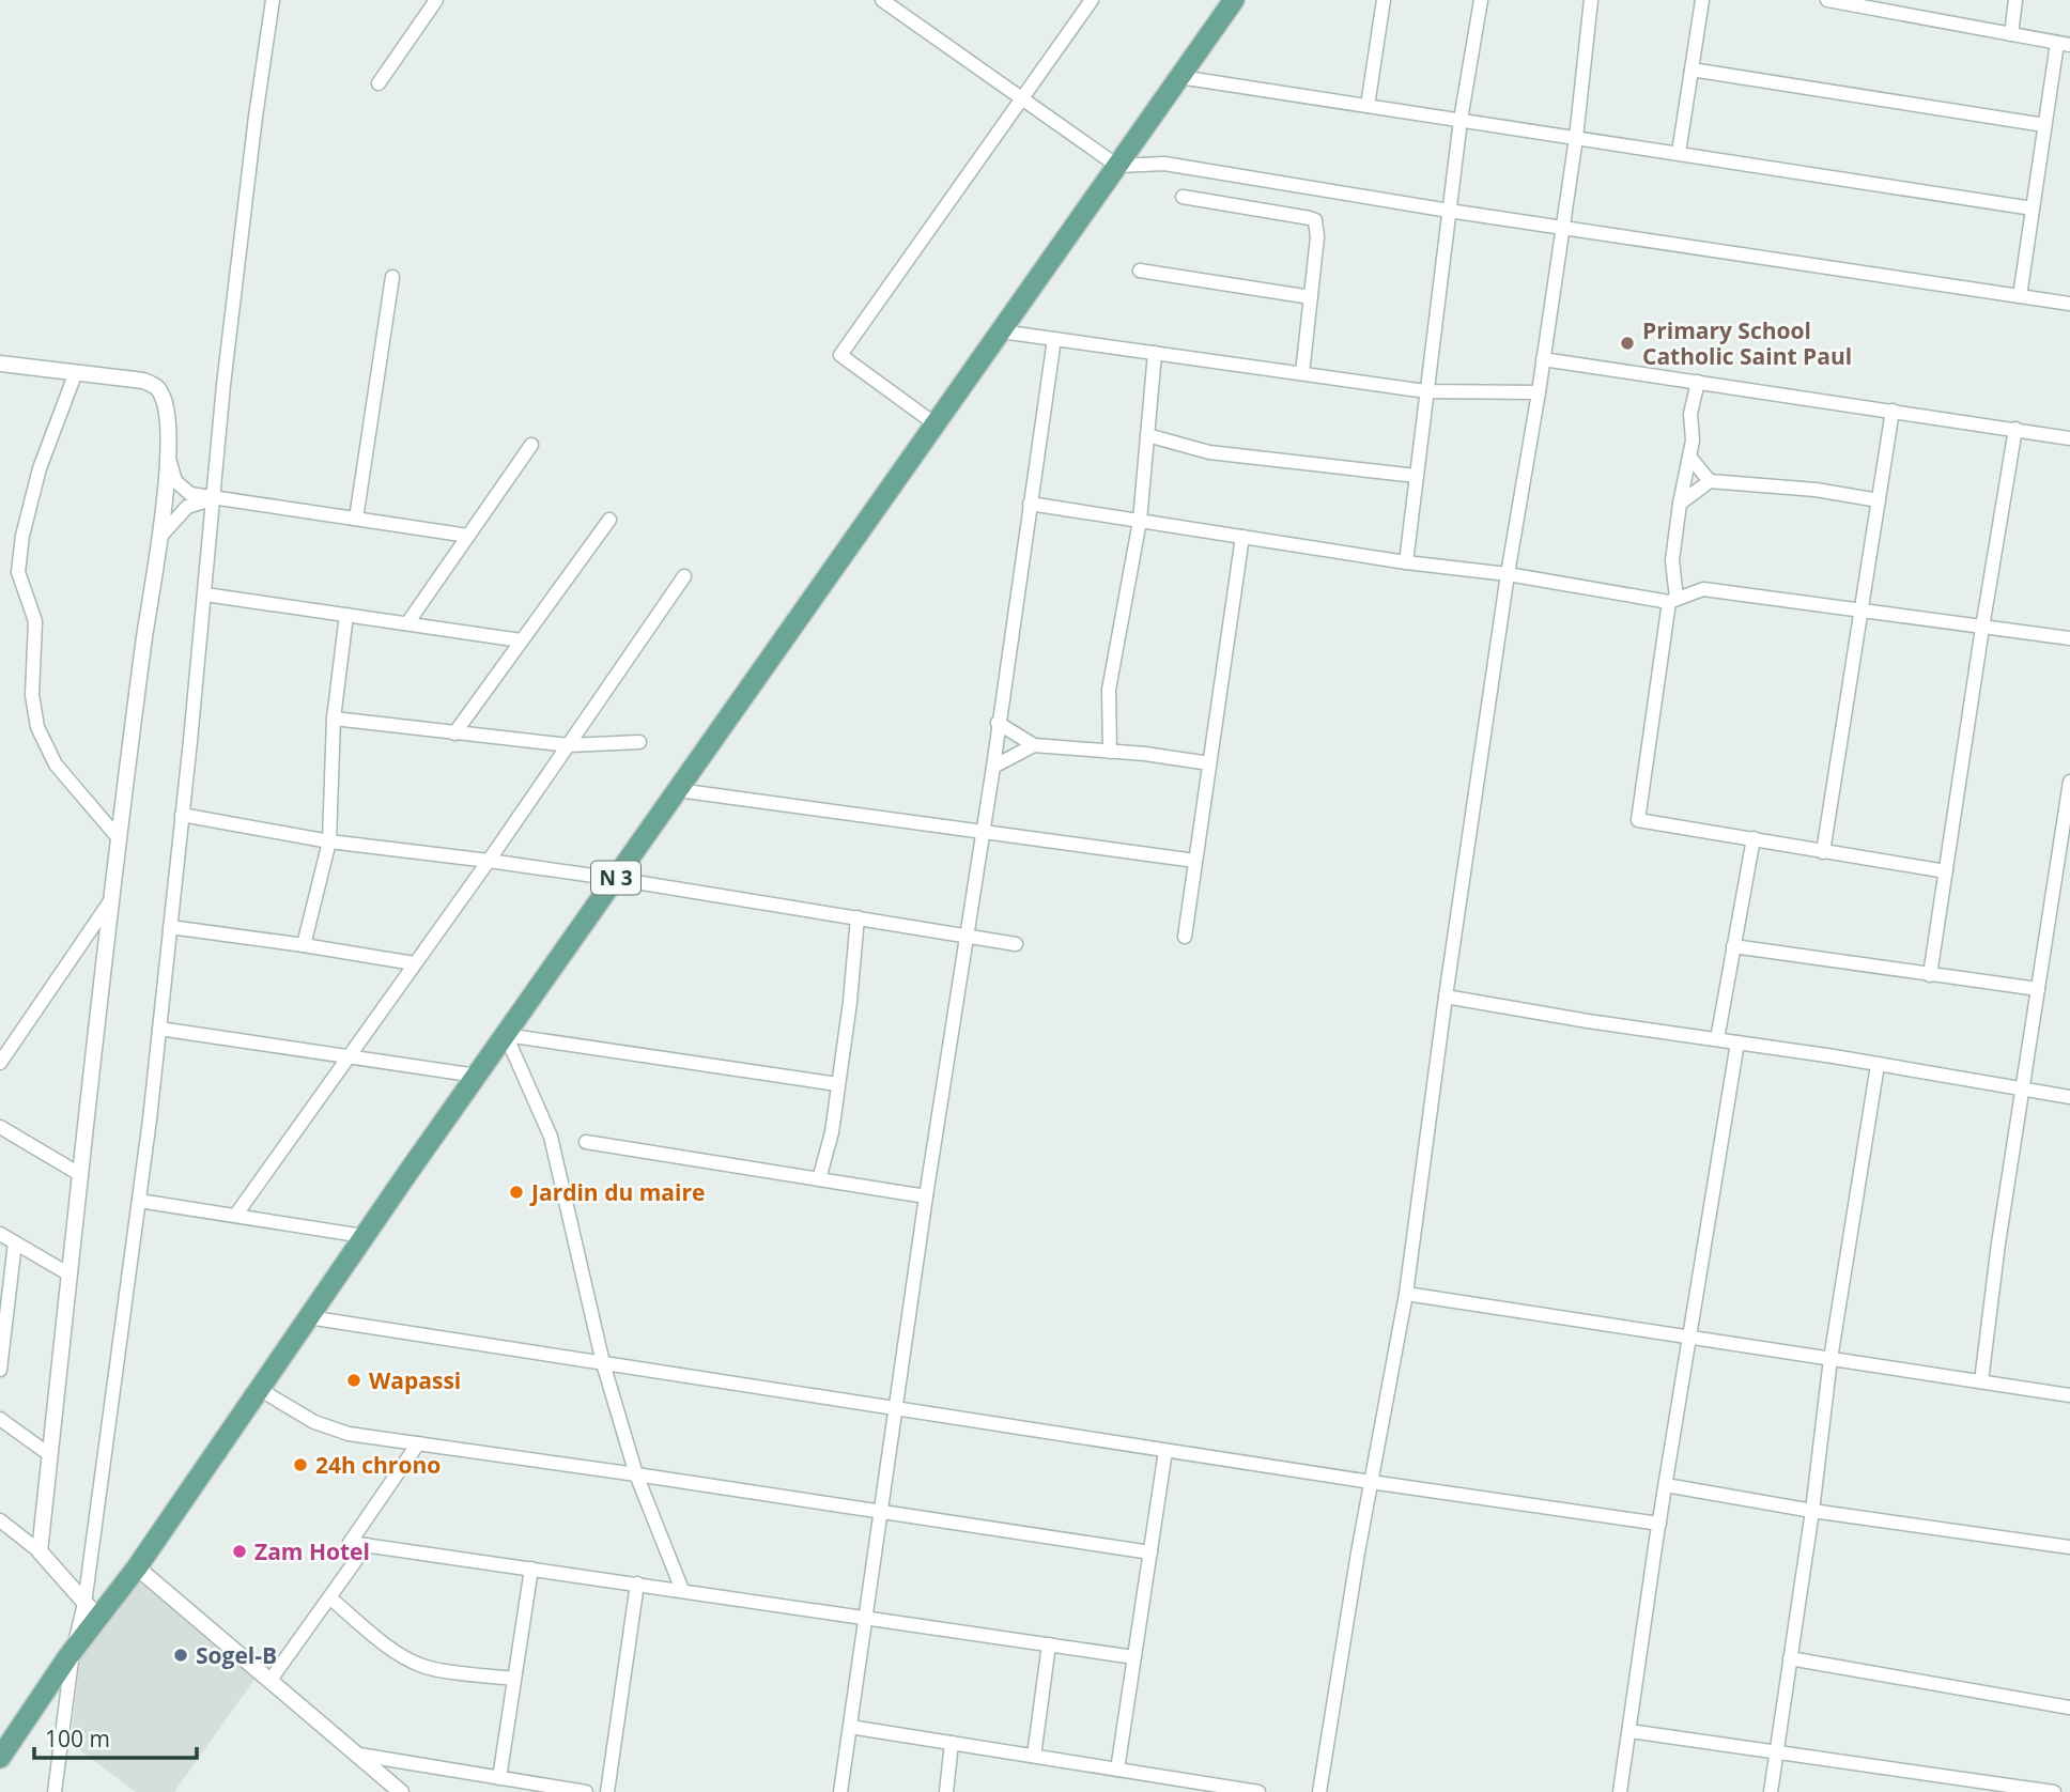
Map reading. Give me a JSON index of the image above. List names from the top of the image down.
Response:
{
  "streets": {
    "main road": ["N 3"]
  },
  "places": [
    "Primary School Catholic Saint Paul",
    "Jardin du maire",
    "Wapassi",
    "24h chrono",
    "Zam Hotel",
    "Sogel-B"
  ],
  "scale_bar": "100 m"
}
